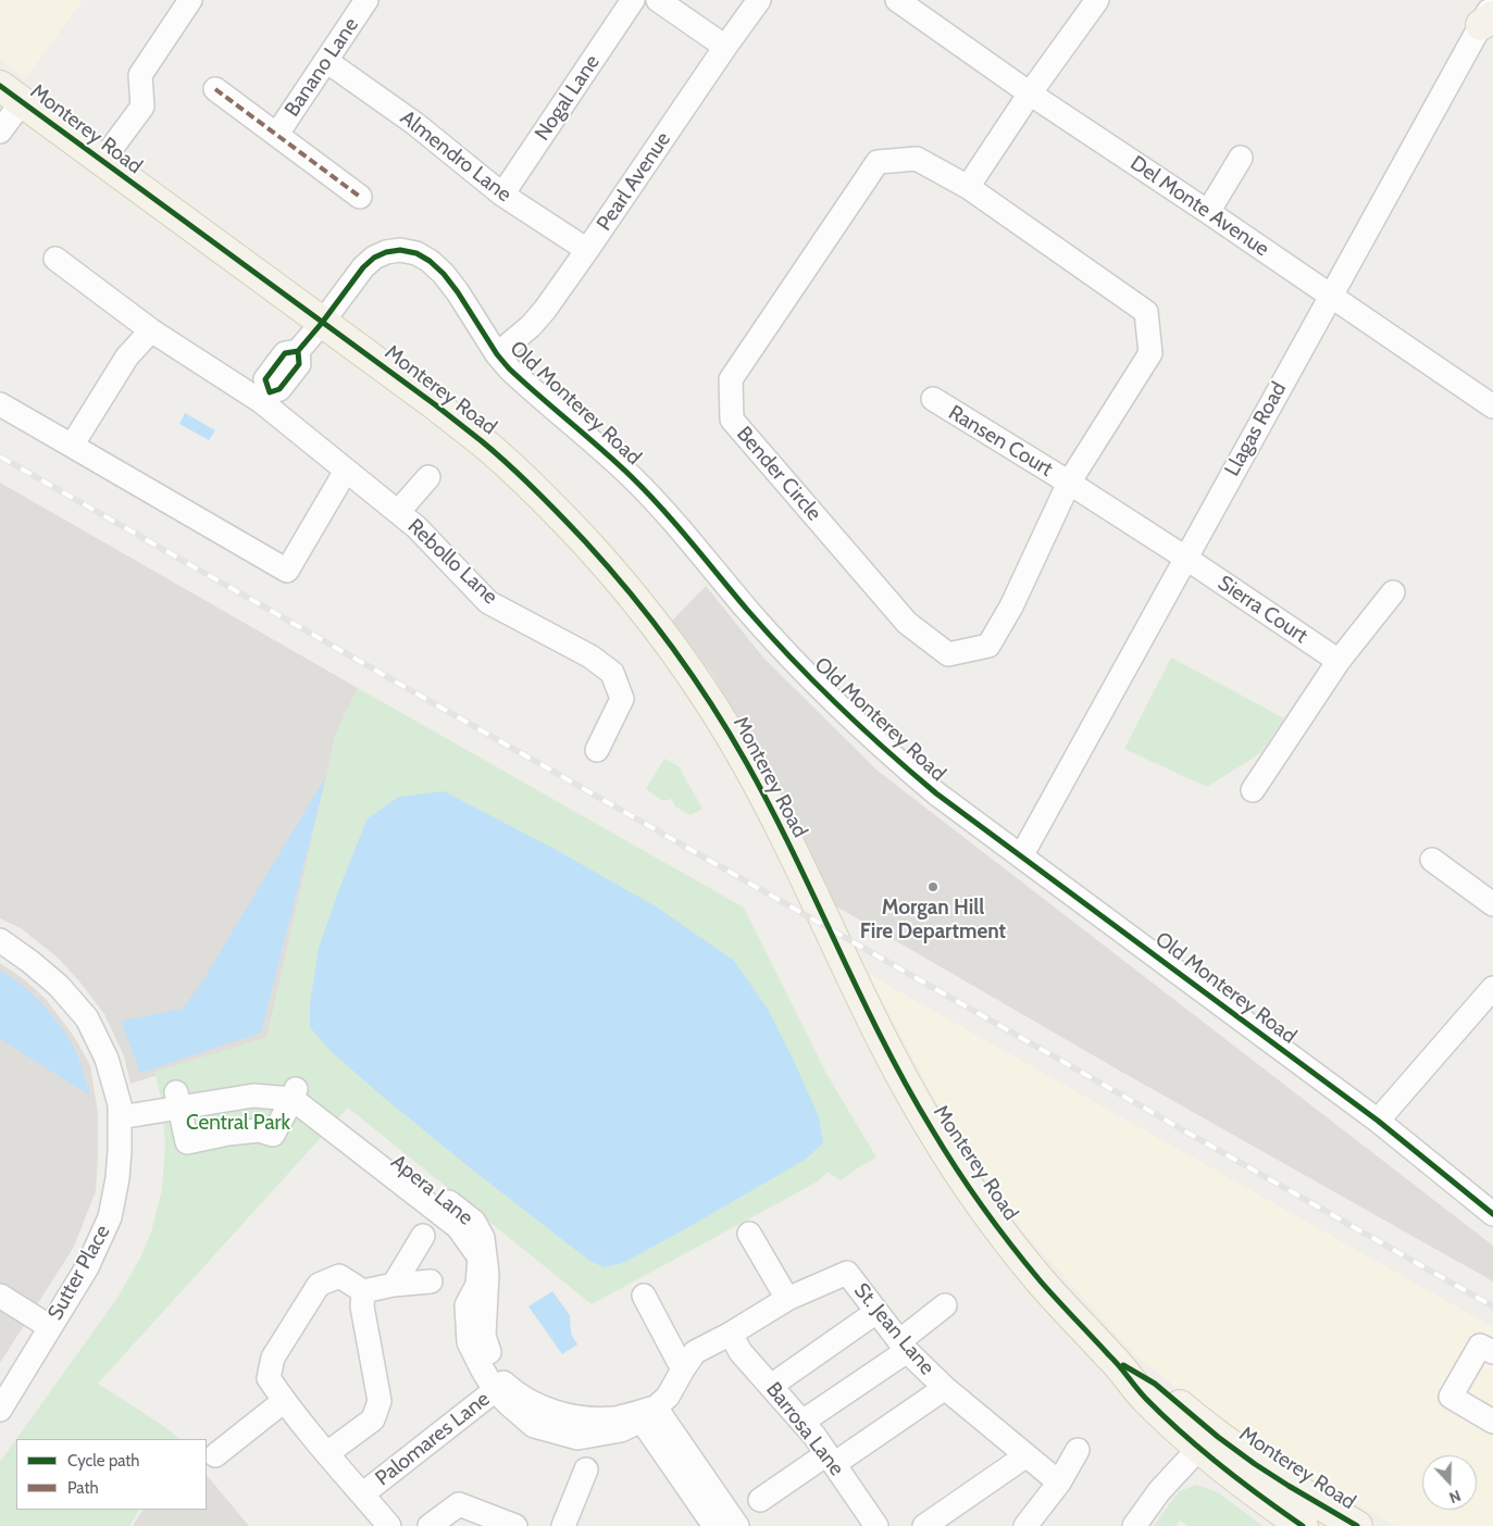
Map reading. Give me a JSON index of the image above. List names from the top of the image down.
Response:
{
  "streets": {
    "main road": ["Monterey Road"],
    "street": [
      "Banano Lane",
      "Nogal Lane",
      "Almendro Lane",
      "Pearl Avenue",
      "Del Monte Avenue",
      "Old Monterey Road",
      "Llagas Road",
      "Ransen Court",
      "Bender Circle",
      "Rebollo Lane",
      "Sierra Court",
      "Apera Lane",
      "Sutter Place",
      "St. Jean Lane",
      "Barrosa Lane",
      "Palomares Lane"
    ]
  },
  "crossings": [
    ["Banano Lane", "Almendro Lane"],
    ["Nogal Lane", "Almendro Lane"],
    ["Monterey Road", "Old Monterey Road"],
    ["Almendro Lane", "Pearl Avenue"],
    ["Pearl Avenue", "Old Monterey Road"],
    ["Del Monte Avenue", "Llagas Road"],
    ["Old Monterey Road", "Llagas Road"],
    ["Llagas Road", "Sierra Court"],
    ["Ransen Court", "Bender Circle"],
    ["Apera Lane", "Sutter Place"],
    ["Apera Lane", "St. Jean Lane"],
    ["Apera Lane", "Palomares Lane"],
    ["St. Jean Lane", "Barrosa Lane"]
  ],
  "parks": ["Central Park"],
  "places": ["Morgan Hill Fire Department"],
  "legend": ["Cycle path", "Path"],
  "north": "bottom"
}
